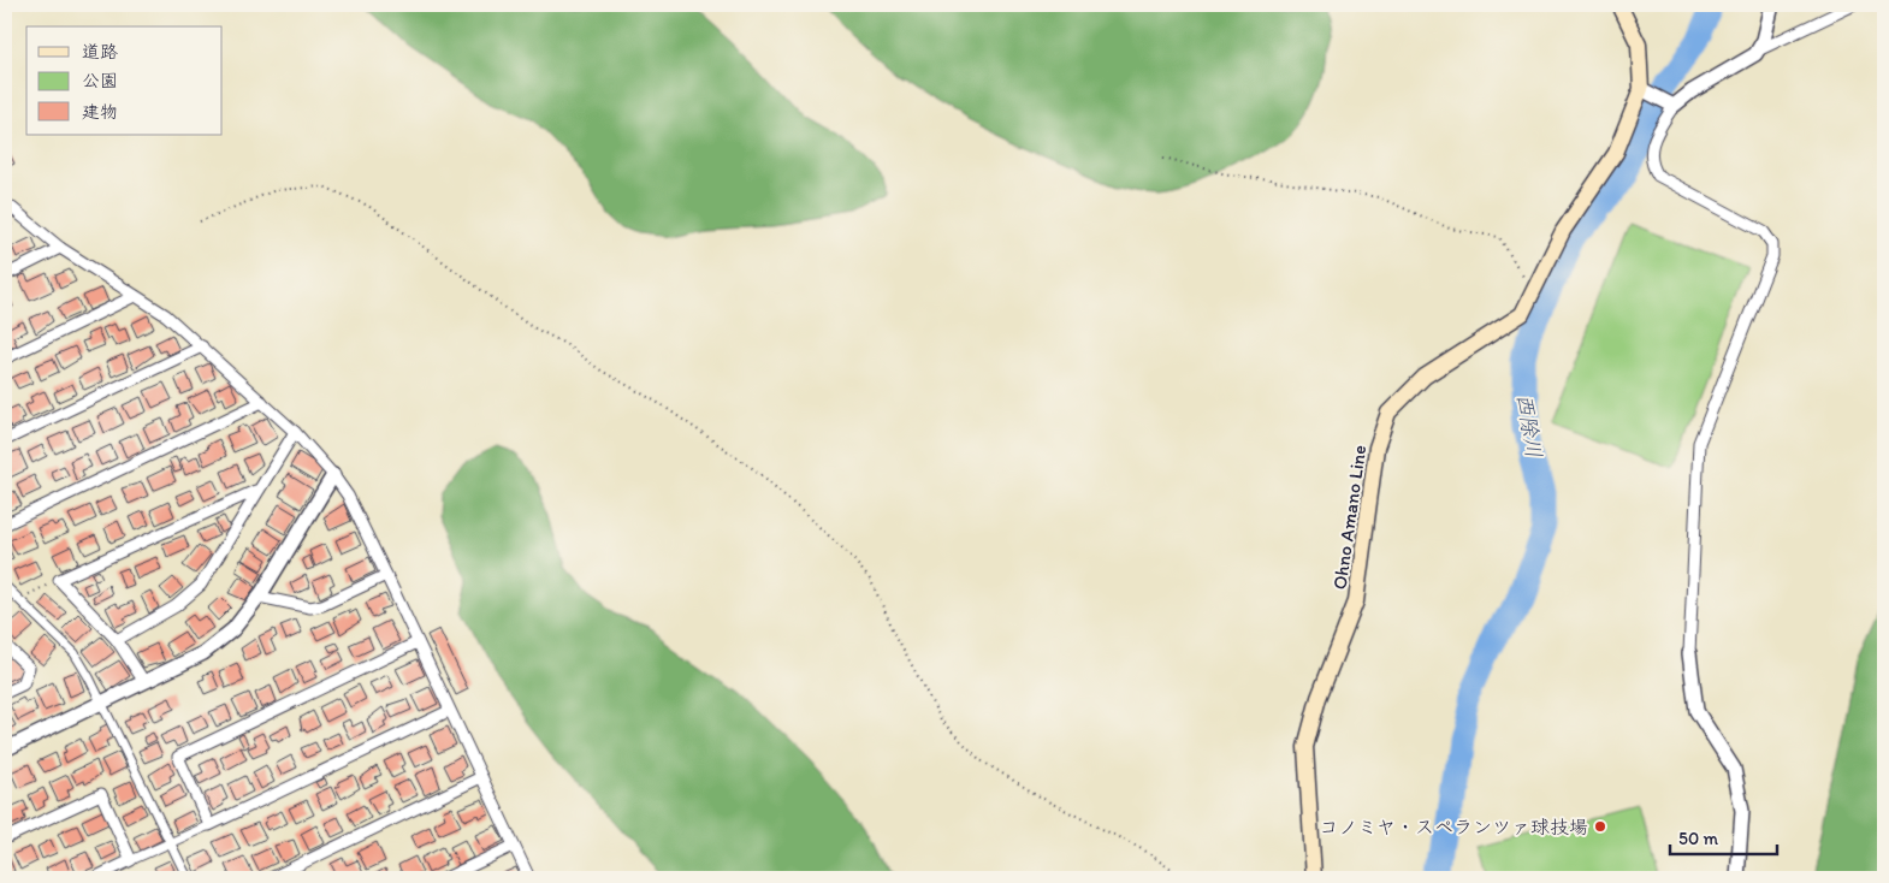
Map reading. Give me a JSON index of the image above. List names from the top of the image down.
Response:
{
  "streets": {
    "main road": ["Ohno Amano Line"]
  },
  "water": ["西除川"],
  "places": ["コノミヤ・スペランツァ球技場"],
  "legend": ["道路", "公園", "建物"],
  "scale_bar": "50 m"
}
